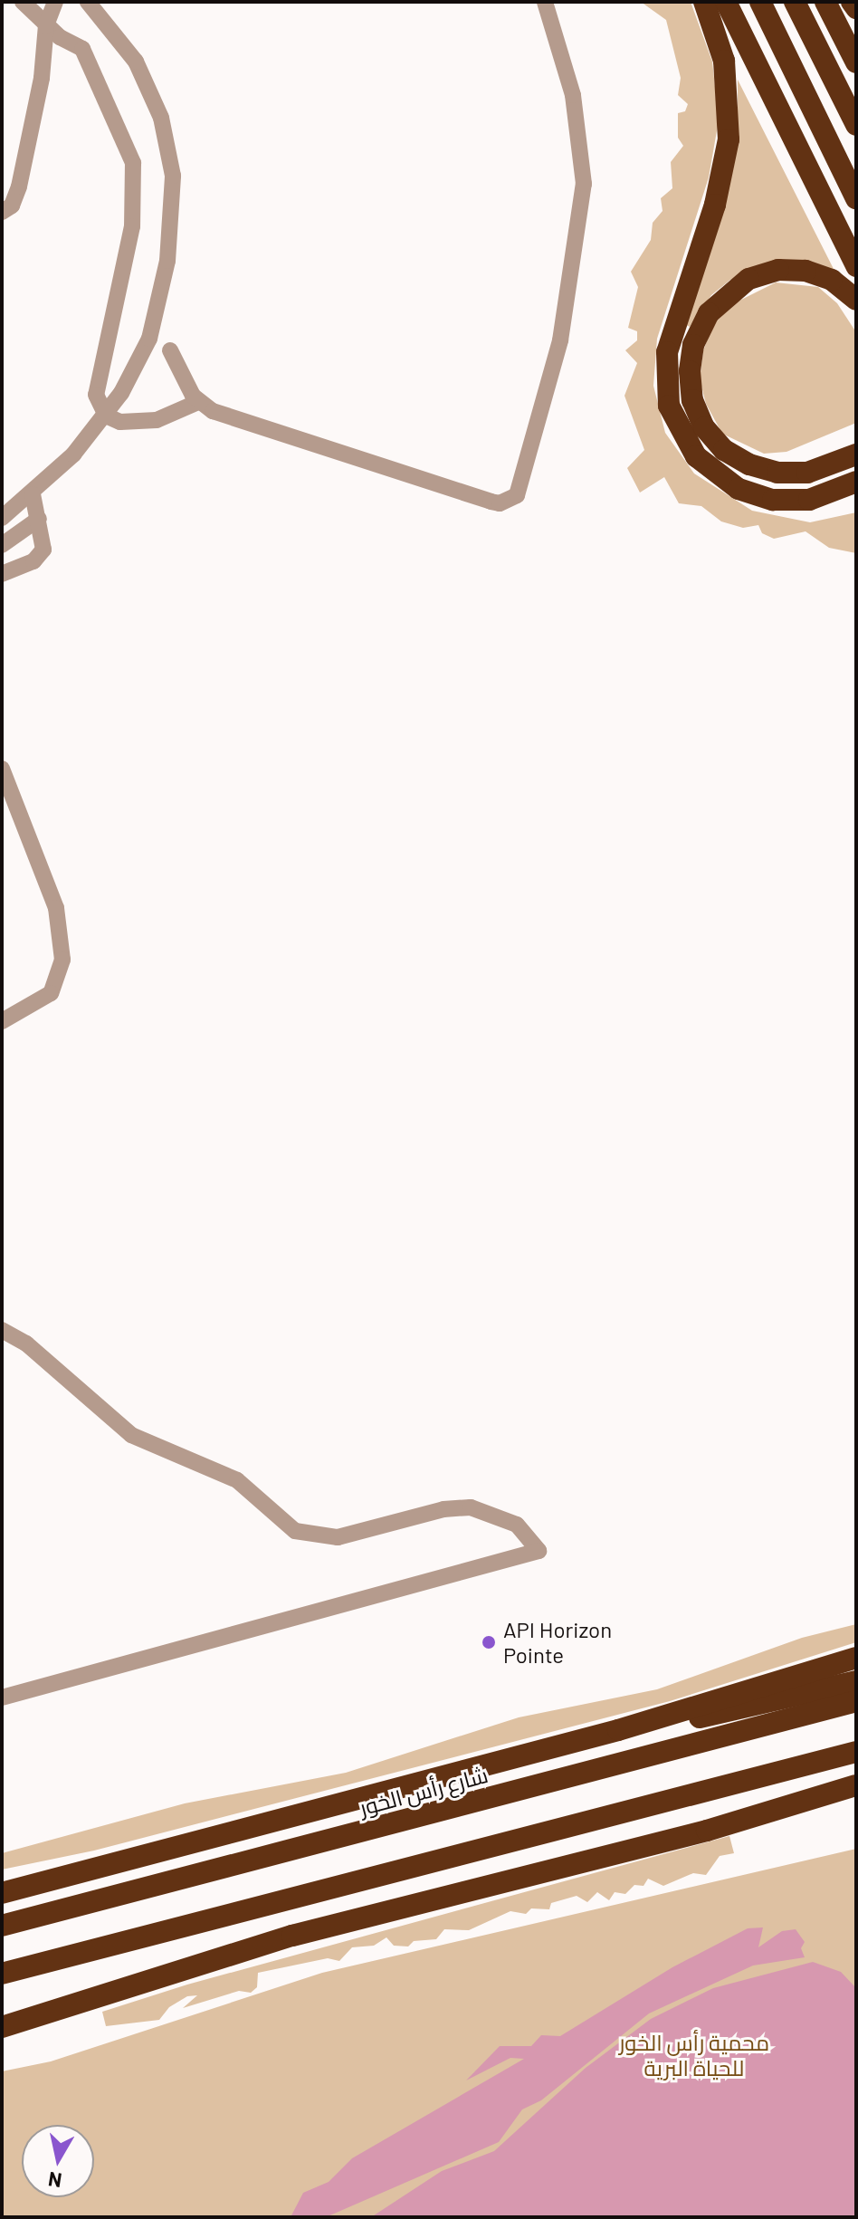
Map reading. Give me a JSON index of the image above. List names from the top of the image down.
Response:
{
  "streets": {
    "highway": ["شارع رأس الخور"]
  },
  "parks": ["محمية رأس الخور للحياة البرية"],
  "places": ["API Horizon Pointe"],
  "north": "bottom"
}
